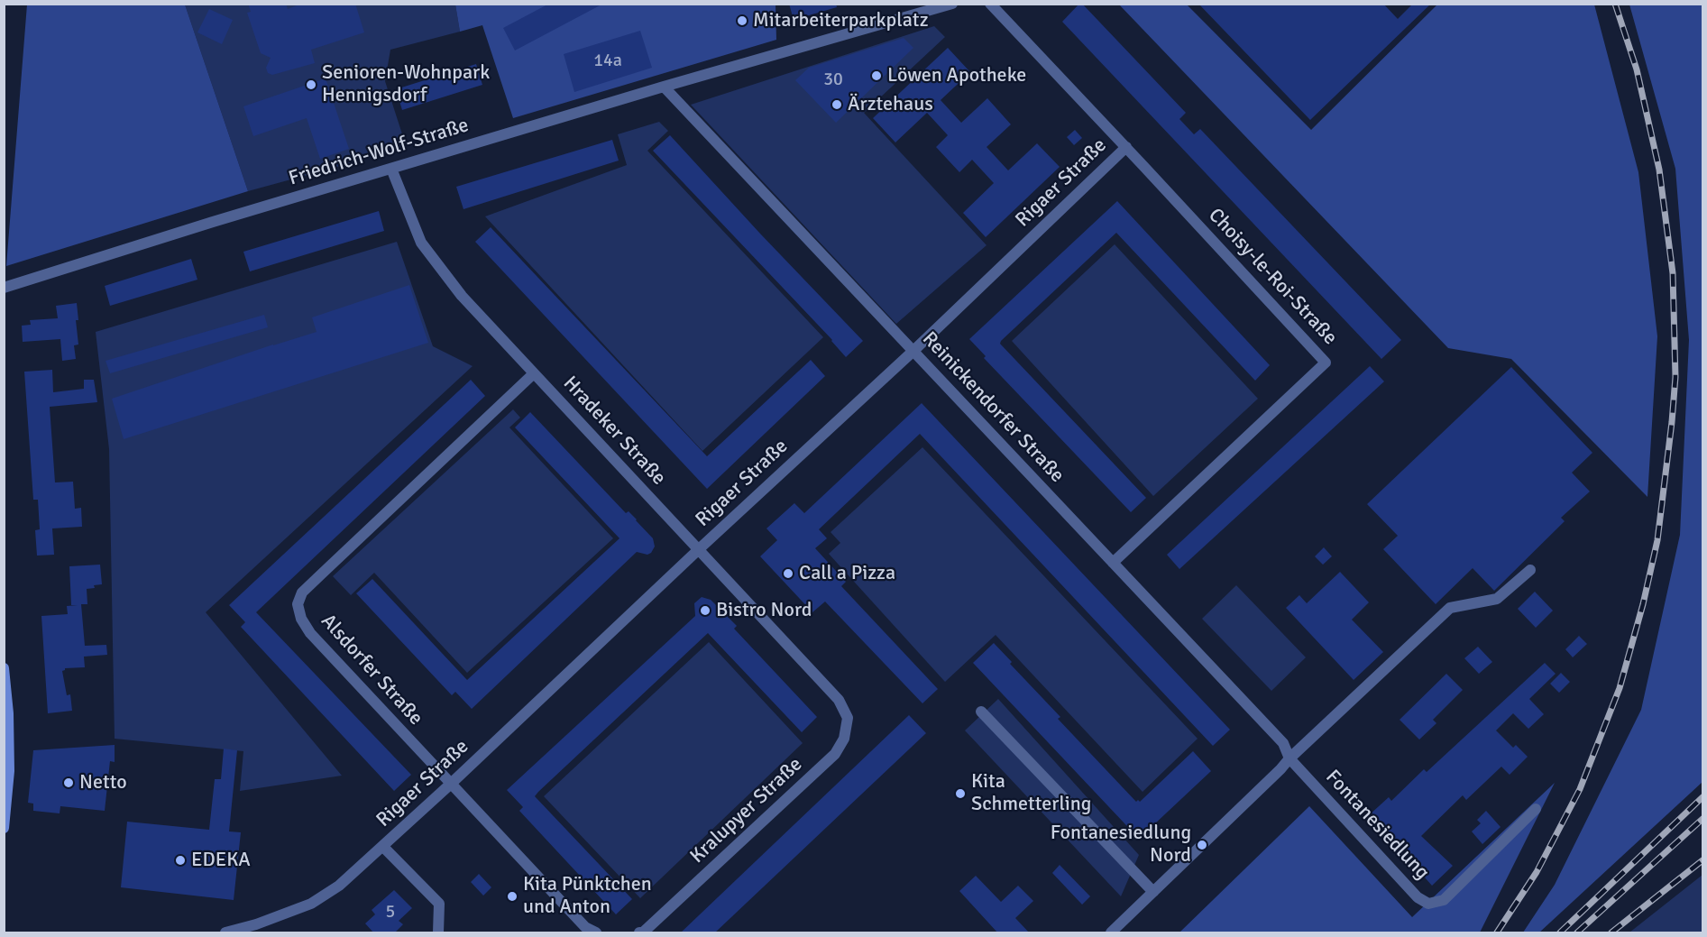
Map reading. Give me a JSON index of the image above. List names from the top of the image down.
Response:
{
  "streets": {
    "street": [
      "Friedrich-Wolf-Straße",
      "Rigaer Straße",
      "Choisy-le-Roi-Straße",
      "Reinickendorfer Straße",
      "Hradeker Straße",
      "Alsdorfer Straße",
      "Kralupyer Straße",
      "Fontanesiedlung"
    ]
  },
  "crossings": [
    ["Friedrich-Wolf-Straße", "Reinickendorfer Straße"],
    ["Friedrich-Wolf-Straße", "Hradeker Straße"],
    ["Rigaer Straße", "Choisy-le-Roi-Straße"],
    ["Rigaer Straße", "Reinickendorfer Straße"],
    ["Rigaer Straße", "Hradeker Straße"],
    ["Rigaer Straße", "Alsdorfer Straße"],
    ["Choisy-le-Roi-Straße", "Reinickendorfer Straße"],
    ["Reinickendorfer Straße", "Fontanesiedlung"],
    ["Hradeker Straße", "Alsdorfer Straße"],
    ["Hradeker Straße", "Kralupyer Straße"]
  ],
  "places": [
    "Mitarbeiterparkplatz",
    "Löwen Apotheke",
    "Senioren-Wohnpark Hennigsdorf",
    "Ärztehaus",
    "Call a Pizza",
    "Bistro Nord",
    "Netto",
    "Kita Schmetterling",
    "Fontanesiedlung Nord",
    "EDEKA",
    "Kita Pünktchen und Anton"
  ],
  "house_numbers": ["14a", "30", "5"]
}
